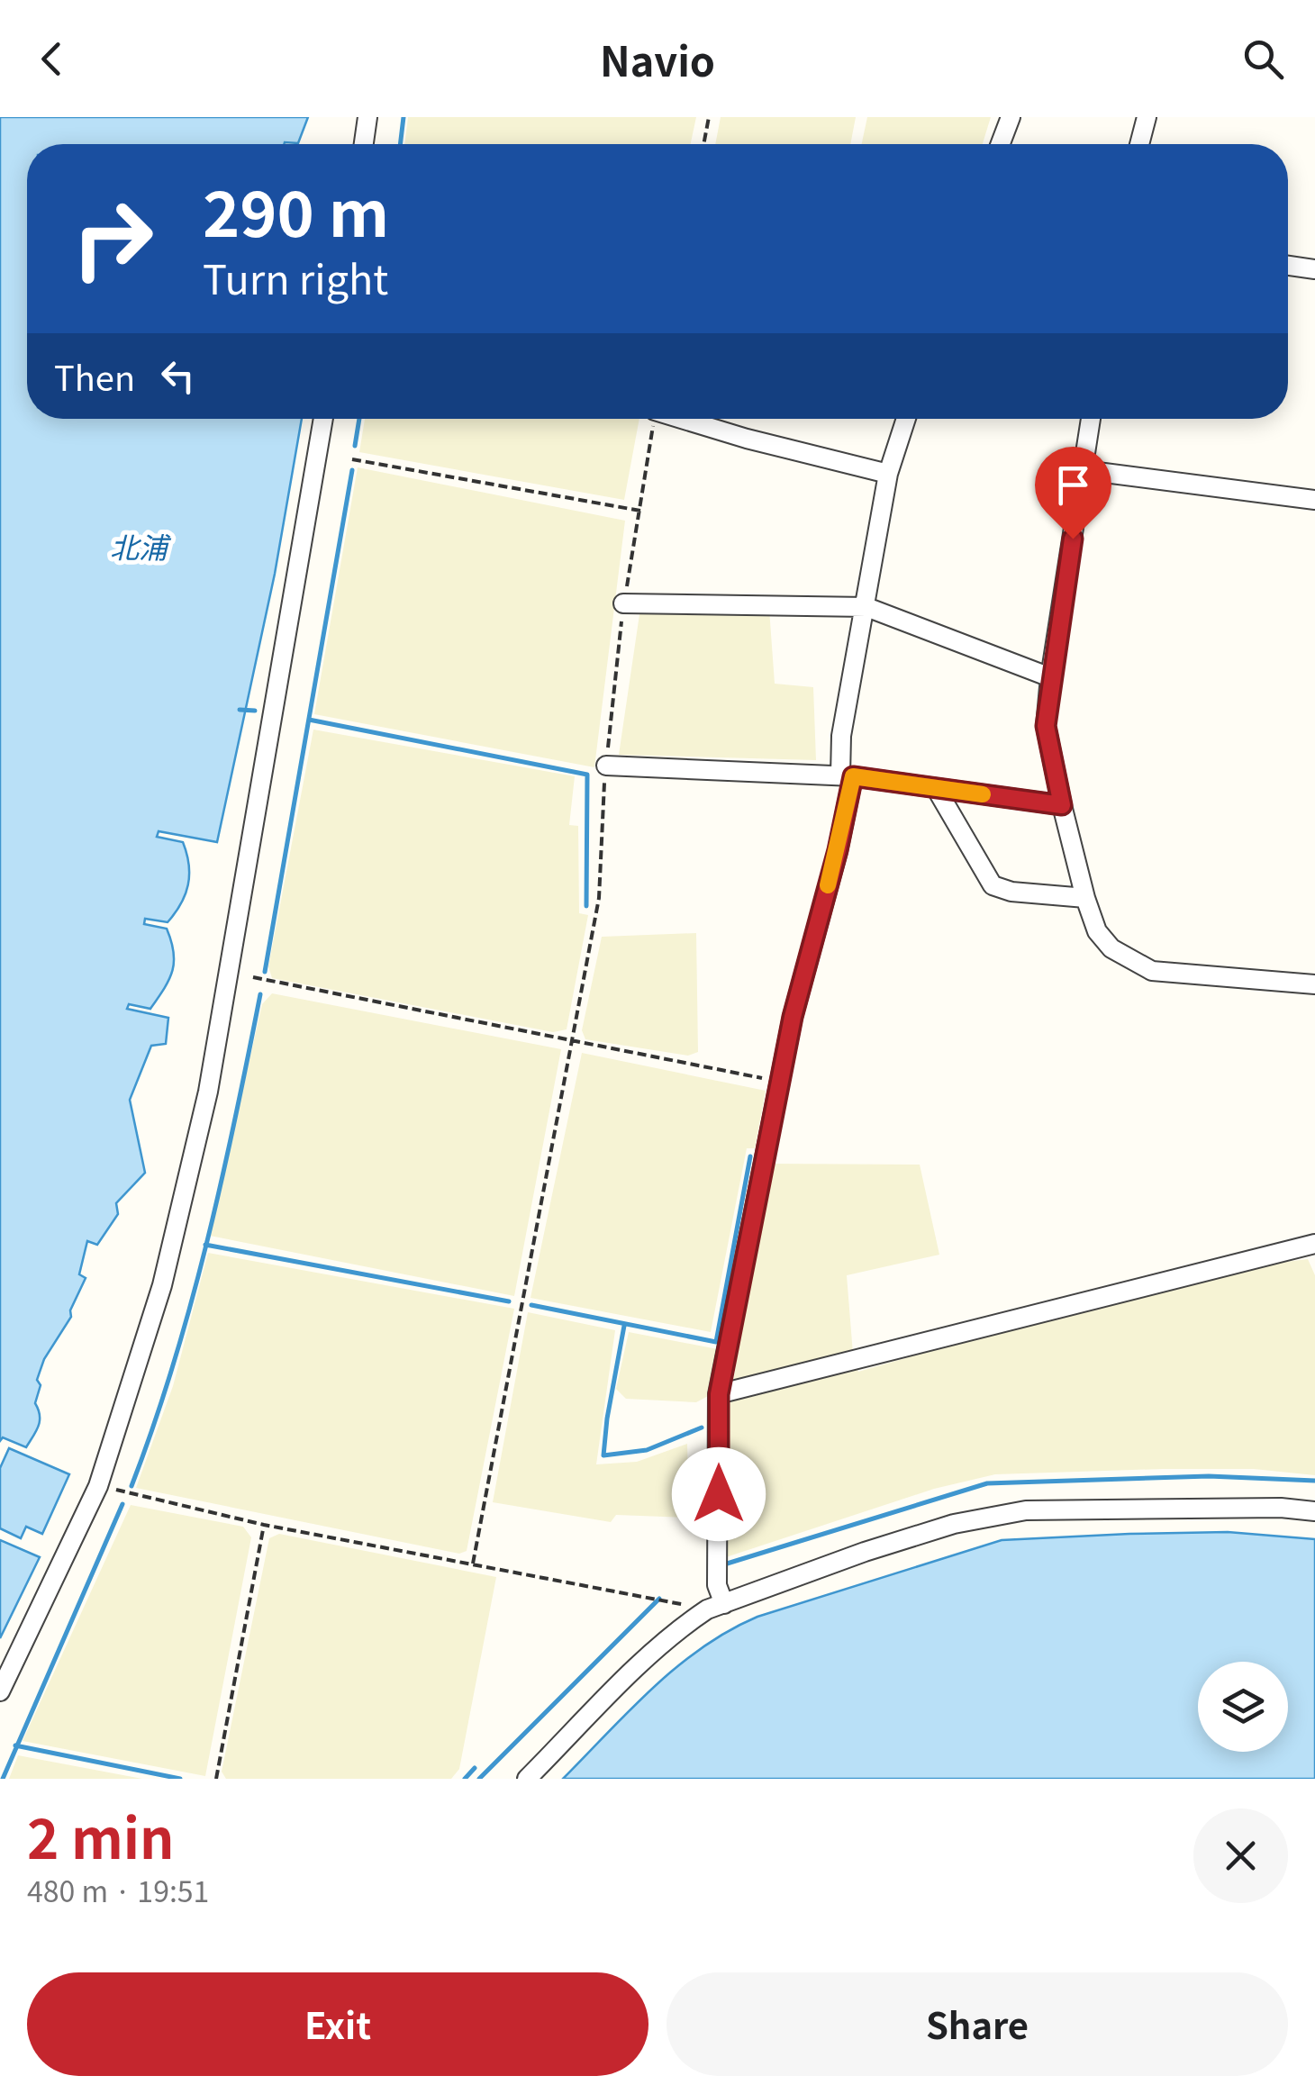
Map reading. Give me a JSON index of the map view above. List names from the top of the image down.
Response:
{
  "water": ["北浦"],
  "page": {
    "header": "Navio",
    "turn": ["290 m", "Turn right"],
    "then": "Then",
    "heading": ["2 min", "480 m · 19:51"],
    "buttons": ["Exit", "Share"]
  }
}
